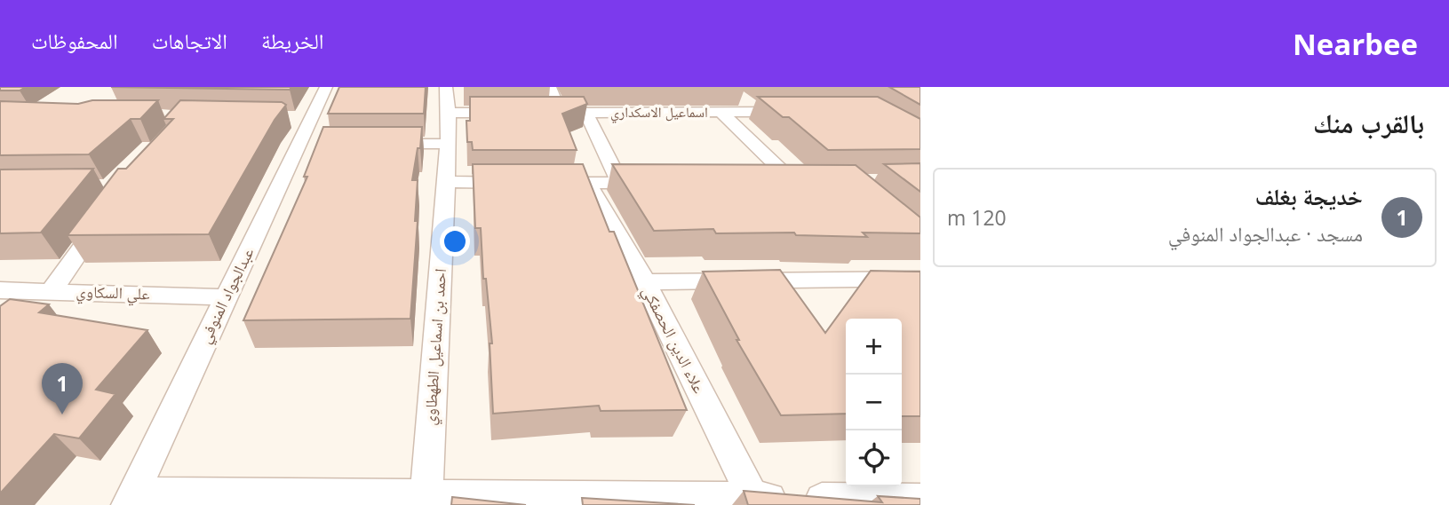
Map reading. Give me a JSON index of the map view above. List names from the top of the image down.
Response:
{
  "streets": {
    "street": [
      "اسماعيل الاسكداري",
      "علي السكاوي",
      "عبدالجواد المنوفي",
      "علاء الدين الحصفكي",
      "احمد بن اسماعيل الطهطاوي"
    ]
  },
  "crossings": [
    ["علي السكاوي", "عبدالجواد المنوفي"]
  ],
  "page": {
    "header": "Nearbee",
    "nav": ["الخريطة", "الاتجاهات", "المحفوظات"],
    "heading": "بالقرب منك",
    "list": [
      {
        "mark": "1",
        "name": "خديجة بغلف",
        "note": "مسجد · عبدالجواد المنوفي",
        "value": "120 m"
      }
    ],
    "map_buttons": ["+", "−"],
    "pins": "1"
  }
}
